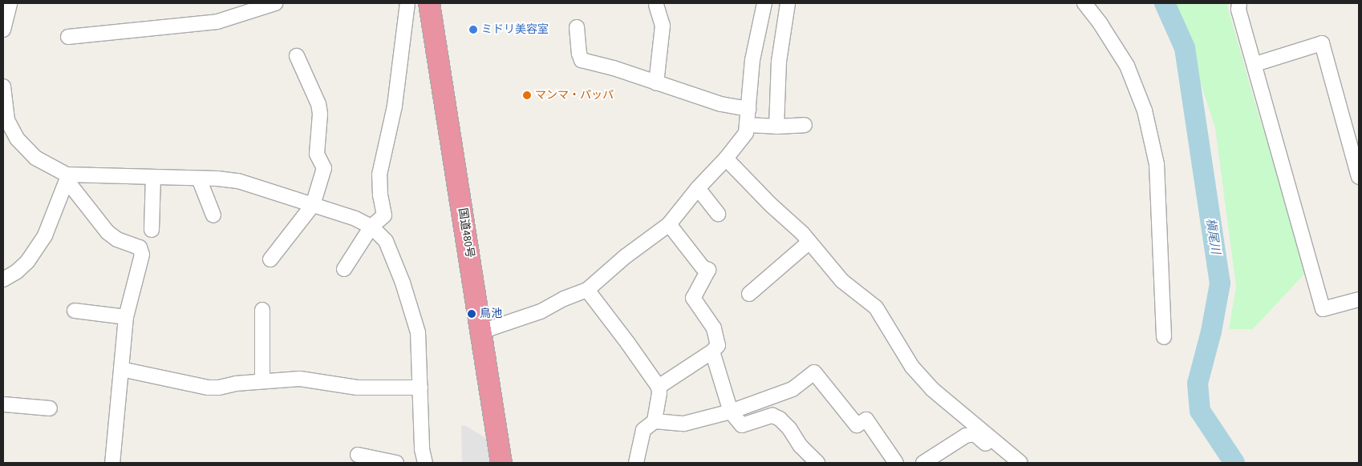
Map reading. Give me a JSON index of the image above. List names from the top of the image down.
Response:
{
  "streets": {
    "highway": ["国道480号"]
  },
  "water": ["槇尾川"],
  "places": ["ミドリ美容室", "マンマ・パッパ", "鳥池"]
}
